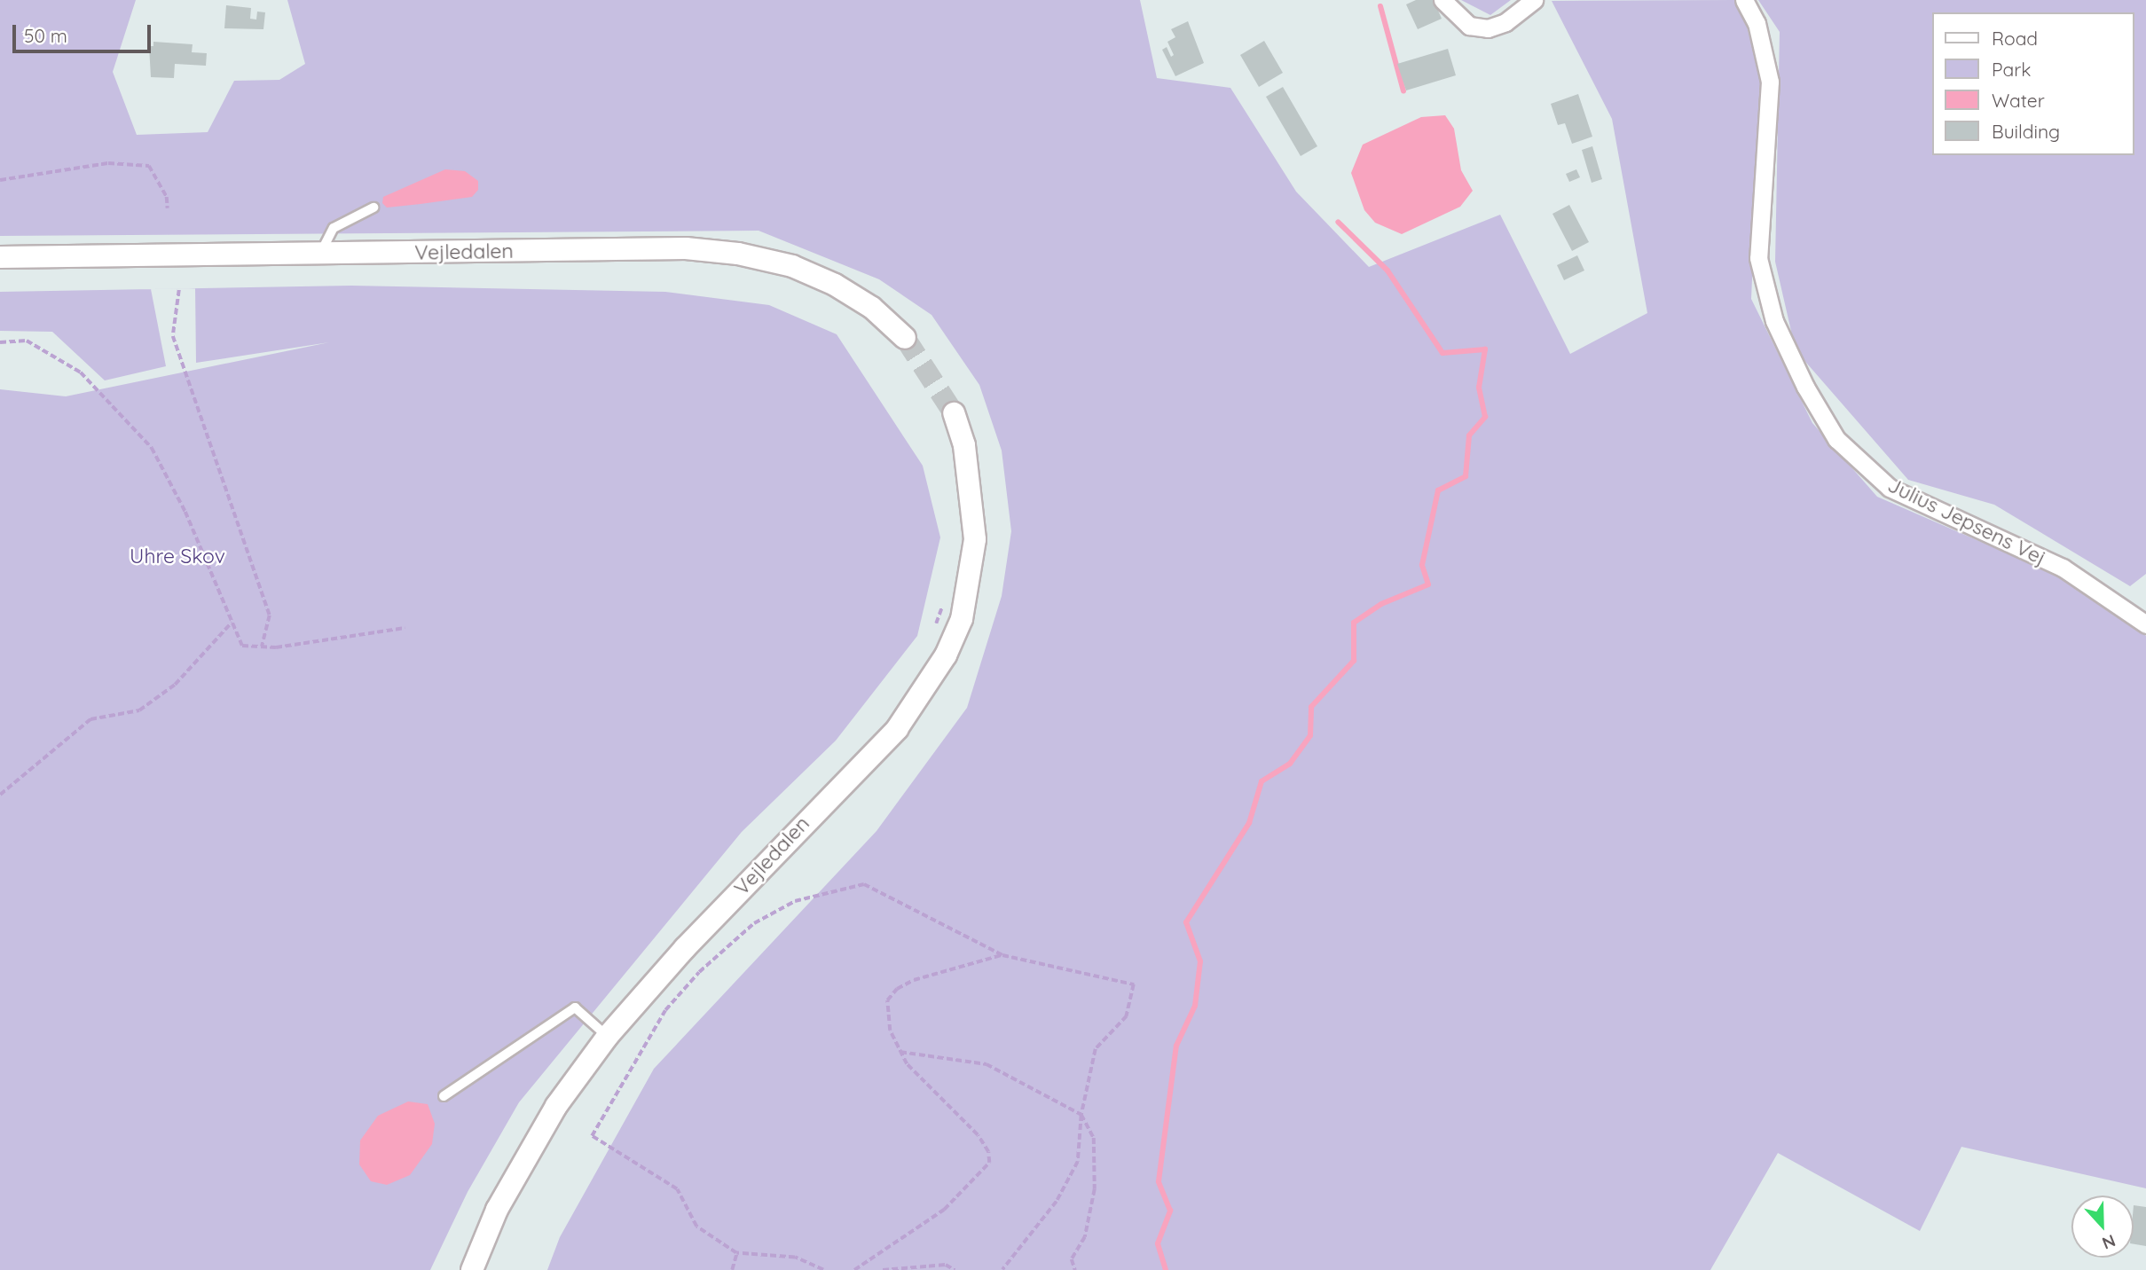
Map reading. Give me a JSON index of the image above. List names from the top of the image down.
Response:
{
  "streets": {
    "street": ["Vejledalen", "Julius Jepsens Vej"]
  },
  "parks": ["Uhre Skov"],
  "legend": [
    "Road",
    "Park",
    "Water",
    "Building"
  ],
  "scale_bar": "50 m",
  "north": "bottom"
}
